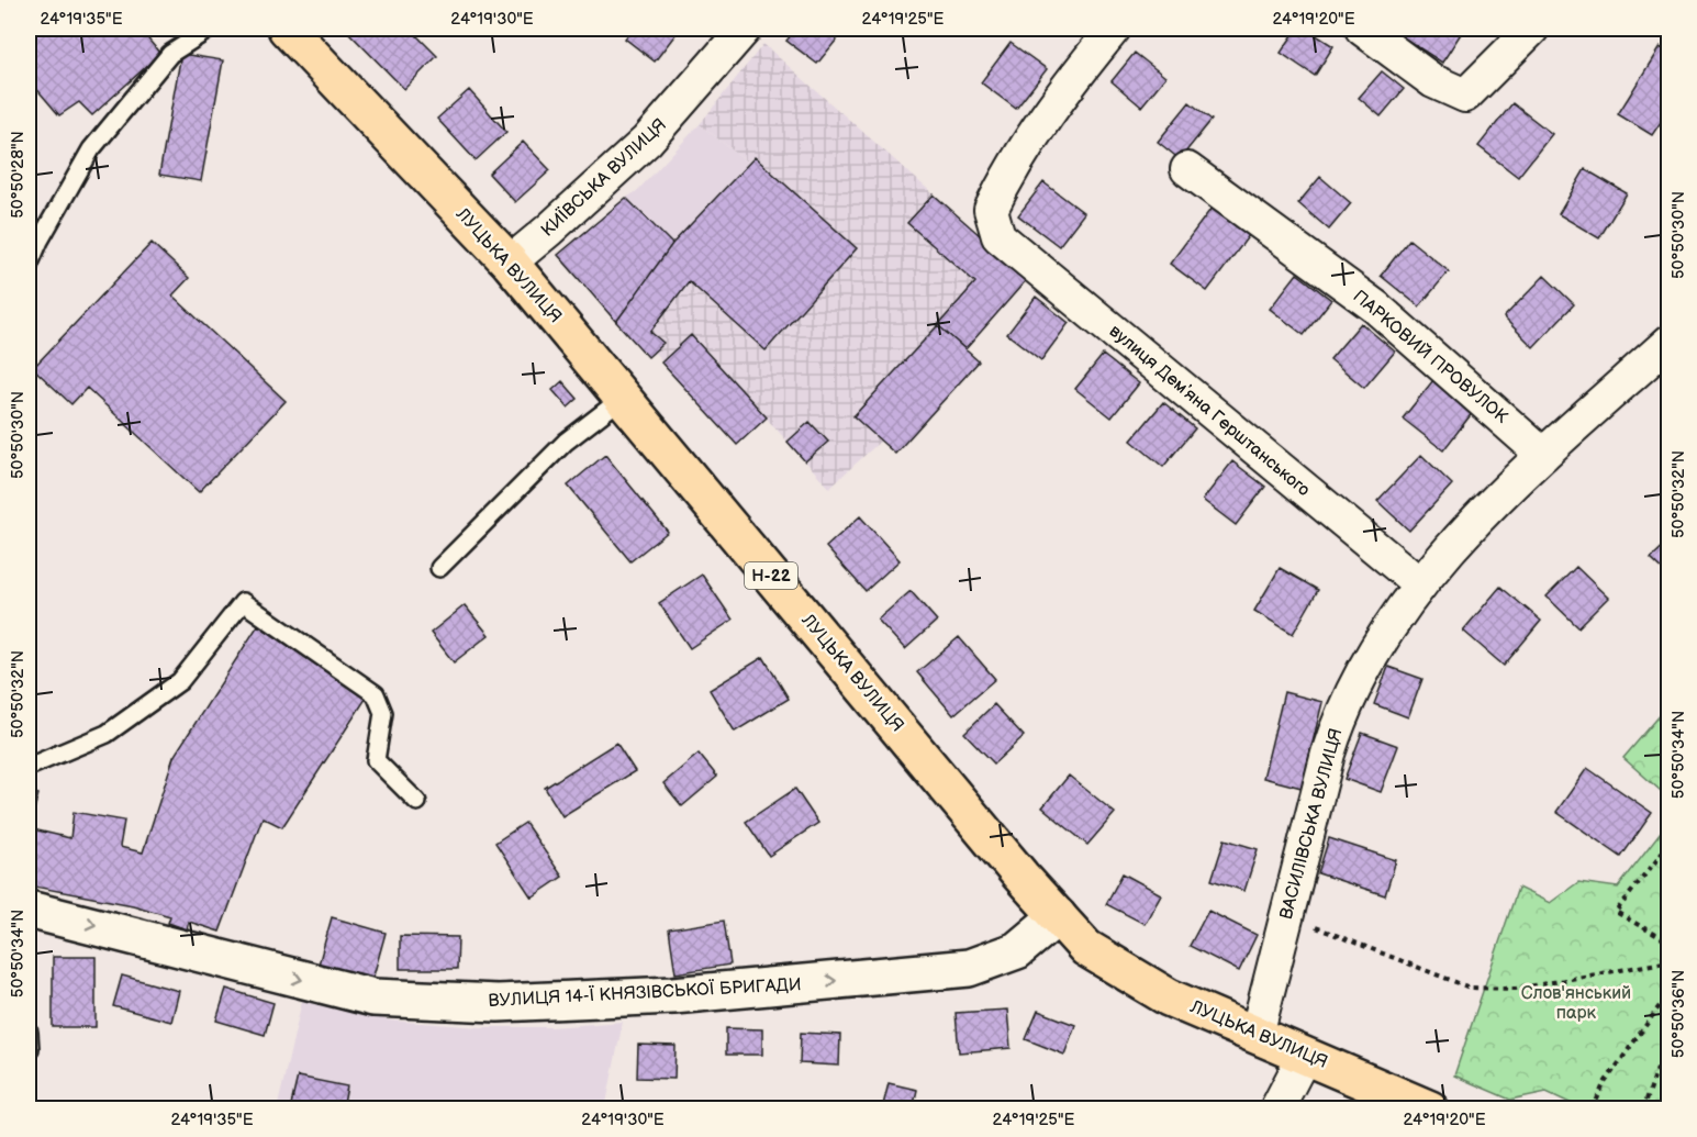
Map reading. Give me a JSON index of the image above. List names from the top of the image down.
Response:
{
  "streets": {
    "main road": ["ЛУЦЬКА ВУЛИЦЯ", "Н-22"],
    "street": [
      "КИЇВСЬКА ВУЛИЦЯ",
      "ПАРКОВИЙ ПРОВУЛОК",
      "вулиця Демʼяна Герштанського",
      "ВАСИЛІВСЬКА ВУЛИЦЯ",
      "ВУЛИЦЯ 14-Ї КНЯЗІВСЬКОЇ БРИГАДИ"
    ]
  },
  "crossings": [
    ["КИЇВСЬКА ВУЛИЦЯ", "ЛУЦЬКА ВУЛИЦЯ"],
    ["ЛУЦЬКА ВУЛИЦЯ", "ВАСИЛІВСЬКА ВУЛИЦЯ"],
    ["ЛУЦЬКА ВУЛИЦЯ", "ВУЛИЦЯ 14-Ї КНЯЗІВСЬКОЇ БРИГАДИ"],
    ["ПАРКОВИЙ ПРОВУЛОК", "ВАСИЛІВСЬКА ВУЛИЦЯ"],
    ["вулиця Демʼяна Герштанського", "ВАСИЛІВСЬКА ВУЛИЦЯ"]
  ],
  "one_way": ["ВУЛИЦЯ 14-Ї КНЯЗІВСЬКОЇ БРИГАДИ"],
  "parks": ["Слов'янський парк"],
  "coordinates": [
    "24°19'35\"E",
    "24°19'30\"E",
    "24°19'25\"E",
    "24°19'20\"E",
    "50°50'28\"N",
    "50°50'30\"N",
    "50°50'32\"N",
    "50°50'34\"N",
    "50°50'36\"N"
  ]
}
